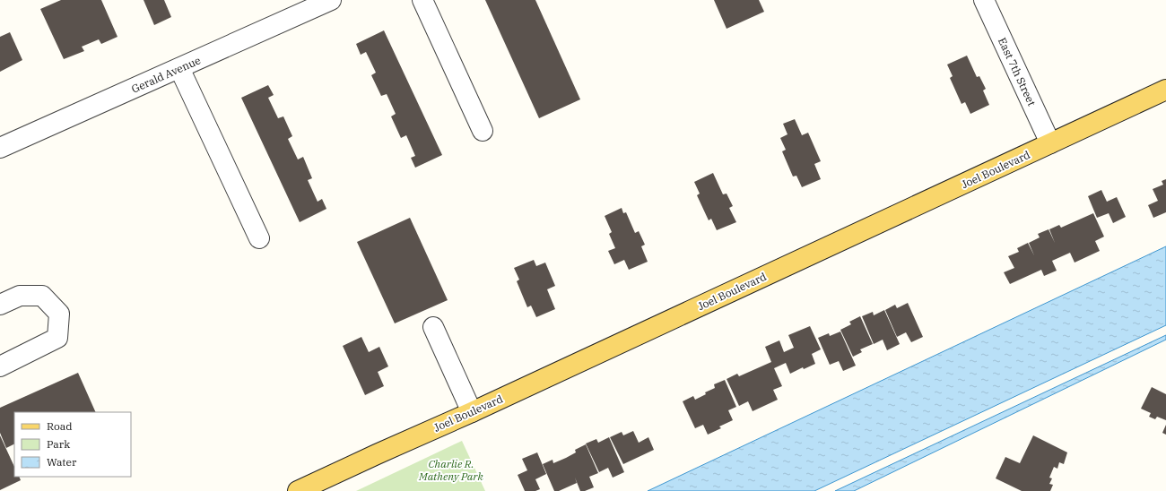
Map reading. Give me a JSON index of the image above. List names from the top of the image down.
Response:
{
  "streets": {
    "main road": ["Joel Boulevard"],
    "street": ["East 7th Street", "Gerald Avenue"]
  },
  "crossings": [
    ["East 7th Street", "Joel Boulevard"]
  ],
  "parks": ["Charlie R. Matheny Park"],
  "legend": ["Road", "Park", "Water"]
}
